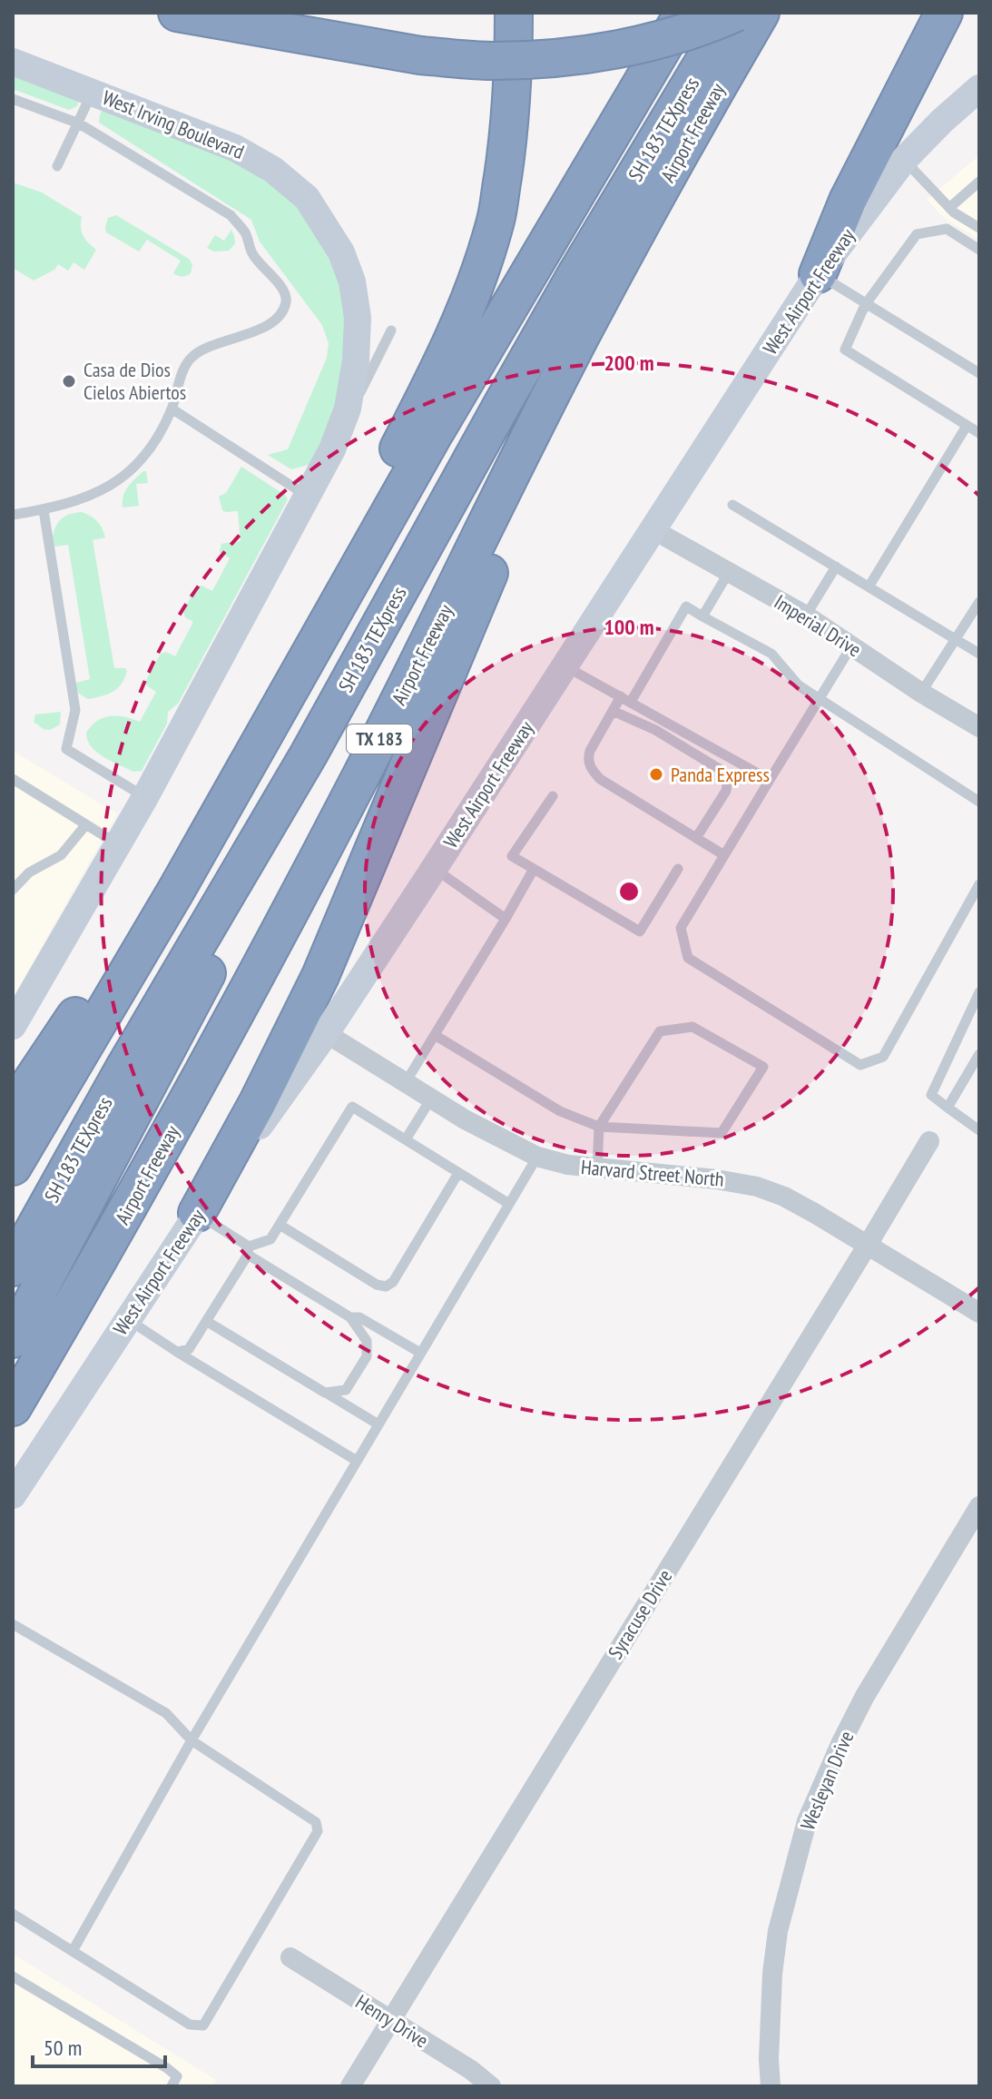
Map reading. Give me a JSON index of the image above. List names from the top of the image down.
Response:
{
  "streets": {
    "highway": ["SH 183 TEXpress", "Airport Freeway", "TX 183"],
    "main road": ["West Irving Boulevard", "West Airport Freeway"],
    "street": [
      "Imperial Drive",
      "Harvard Street North",
      "Syracuse Drive",
      "Wesleyan Drive",
      "Henry Drive"
    ]
  },
  "crossings": [
    ["West Airport Freeway", "Imperial Drive"],
    ["West Airport Freeway", "Harvard Street North"],
    ["Harvard Street North", "Syracuse Drive"],
    ["Syracuse Drive", "Henry Drive"]
  ],
  "places": ["Casa de Dios Cielos Abiertos", "Panda Express"],
  "scale_bar": "50 m",
  "rings": ["200 m", "100 m"]
}
